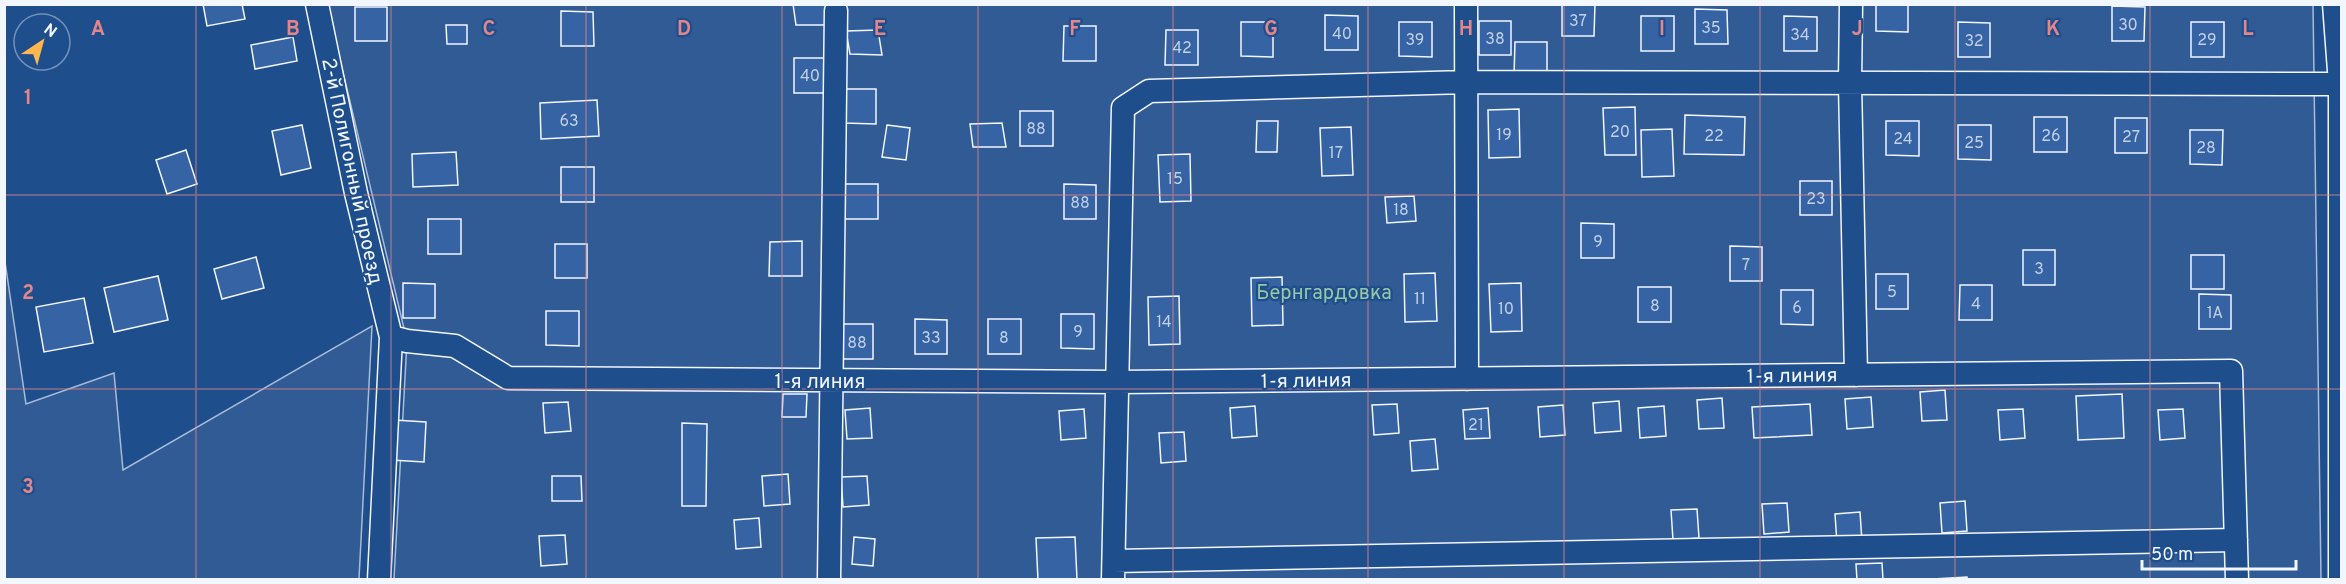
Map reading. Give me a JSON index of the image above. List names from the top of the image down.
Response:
{
  "streets": {
    "street": ["2-й Полигонный проезд", "1-я линия"]
  },
  "crossings": [
    ["2-й Полигонный проезд", "1-я линия"]
  ],
  "parks": ["Бернгардовка"],
  "house_numbers": [
    "37",
    "30",
    "35",
    "40",
    "34",
    "38",
    "39",
    "29",
    "32",
    "42",
    "40",
    "63",
    "88",
    "20",
    "19",
    "22",
    "26",
    "27",
    "24",
    "25",
    "28",
    "17",
    "15",
    "23",
    "88",
    "18",
    "9",
    "7",
    "3",
    "5",
    "11",
    "4",
    "8",
    "6",
    "10",
    "1А",
    "14",
    "9",
    "33",
    "8",
    "88",
    "21"
  ],
  "scale_bar": "50 m",
  "north": "top right",
  "grid": {
    "columns": [
      "A",
      "B",
      "C",
      "D",
      "E",
      "F",
      "G",
      "H",
      "I",
      "J",
      "K",
      "L"
    ],
    "rows": ["1", "2", "3"]
  }
}
